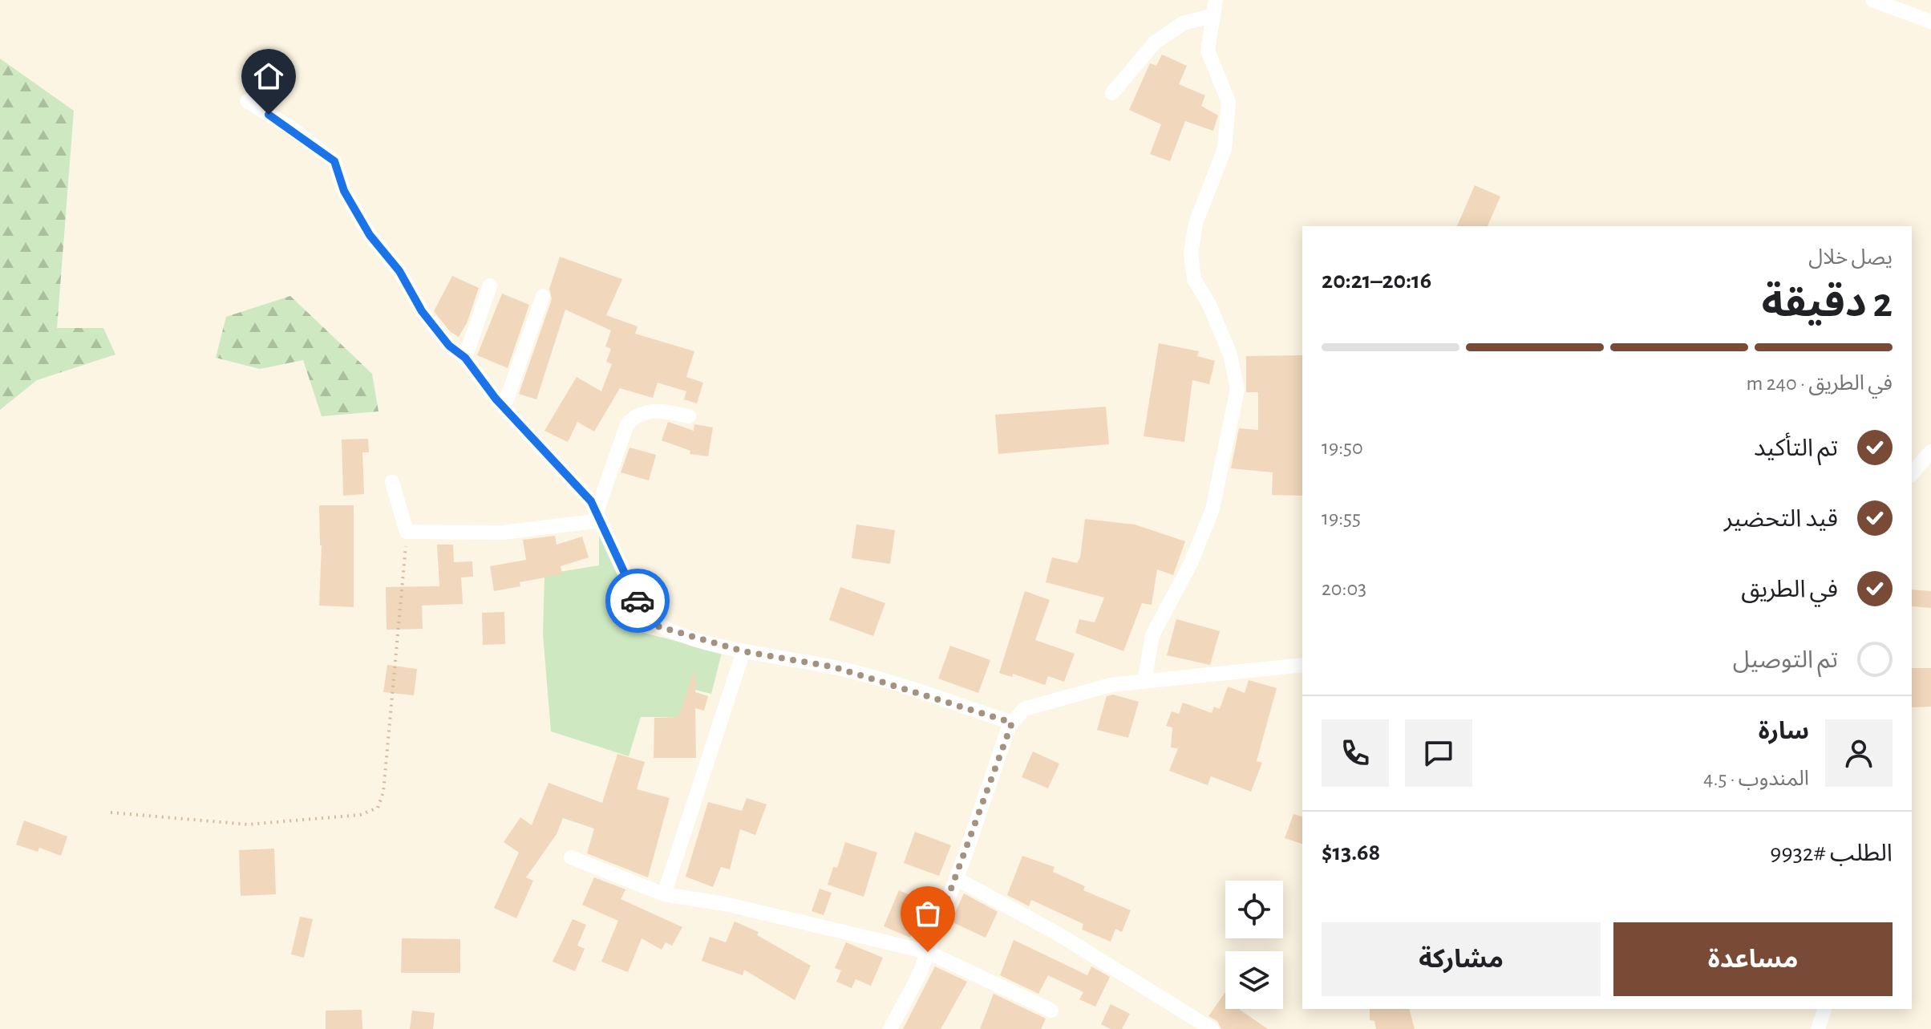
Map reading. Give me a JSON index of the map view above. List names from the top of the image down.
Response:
{
  "page": {
    "heading": ["2 دقيقة", "يصل خلال", "20:16–20:21"],
    "panel": [
      "سارة",
      "المندوب · 4.5",
      "الطلب #9932",
      "$13.68"
    ],
    "bar": "في الطريق · 240 m",
    "list": [
      ["تم التأكيد", "19:50"],
      ["قيد التحضير", "19:55"],
      ["في الطريق", "20:03"],
      "تم التوصيل"
    ],
    "buttons": ["مساعدة", "مشاركة"]
  }
}
